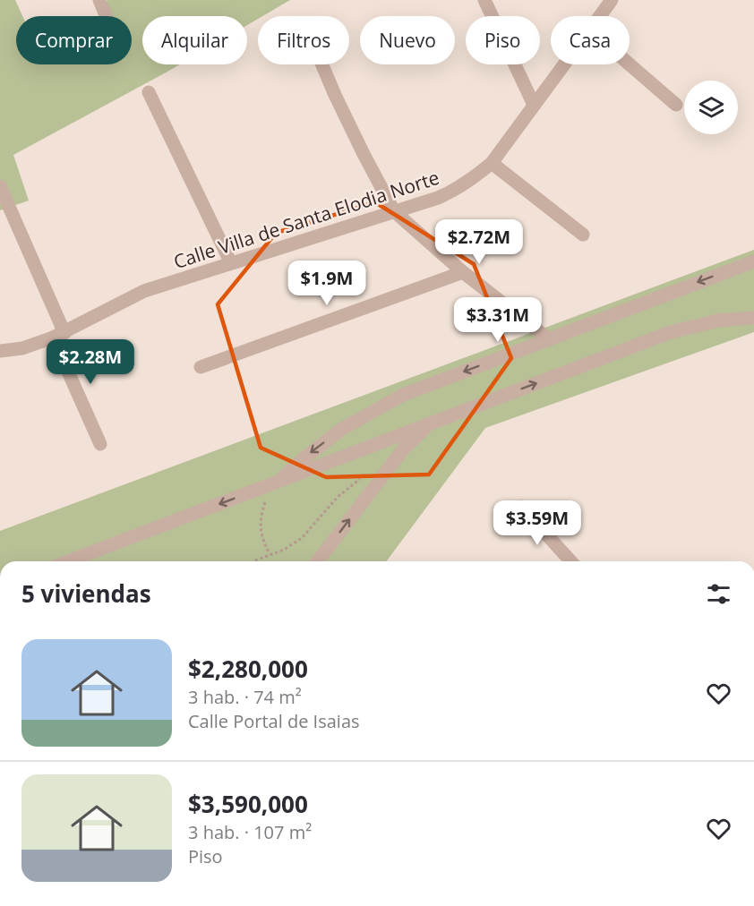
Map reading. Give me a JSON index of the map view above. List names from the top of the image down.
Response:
{
  "streets": {
    "street": ["Calle Villa de Santa Elodia Norte"]
  },
  "page": {
    "chip": [
      "Comprar",
      "Alquilar",
      "Filtros",
      "Nuevo",
      "Piso",
      "Casa"
    ],
    "price": [
      "$2.72M",
      "$1.9M",
      "$3.31M",
      "$2.28M",
      "$3.59M"
    ],
    "heading": "5 viviendas",
    "list": [
      {
        "name": "$2,280,000",
        "note": "3 hab. · 74 m² · Calle Portal de Isaias"
      },
      {
        "name": "$3,590,000",
        "note": "3 hab. · 107 m² · Piso"
      }
    ]
  }
}
